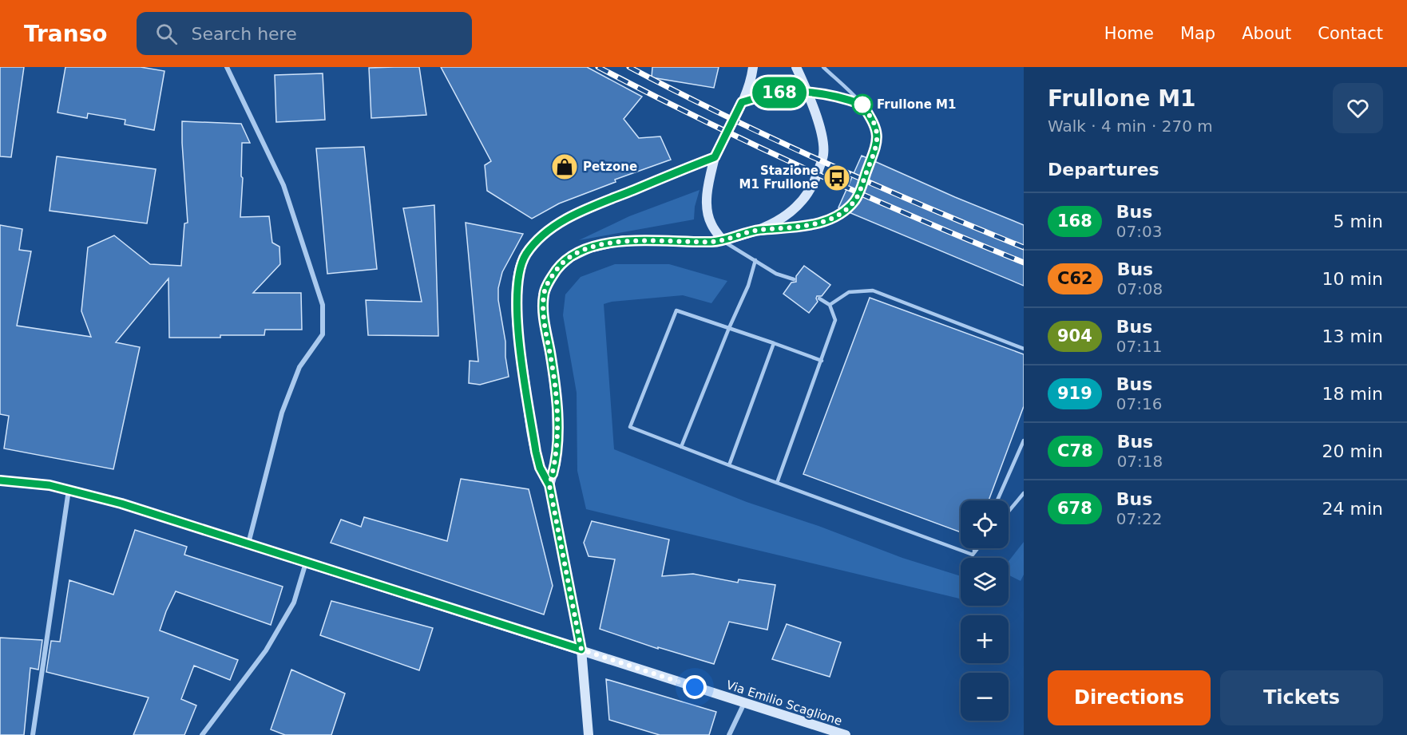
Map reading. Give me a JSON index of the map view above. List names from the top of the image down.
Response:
{
  "streets": {
    "main road": ["Via Emilio Scaglione"]
  },
  "places": {
    "other": ["Frullone M1"],
    "shop": ["Petzone"],
    "bus stop": ["Stazione M1 Frullone"]
  },
  "lines": ["bus line 168"],
  "page": {
    "header": "Transo",
    "search": "Search here",
    "nav": [
      "Home",
      "Map",
      "About",
      "Contact"
    ],
    "on_map": "168",
    "heading": [
      ["Frullone M1", "Walk · 4 min · 270 m"],
      "Departures"
    ],
    "list": [
      {
        "mark": "168",
        "name": "Bus",
        "note": "07:03",
        "value": "5 min"
      },
      {
        "mark": "C62",
        "name": "Bus",
        "note": "07:08",
        "value": "10 min"
      },
      {
        "mark": "904",
        "name": "Bus",
        "note": "07:11",
        "value": "13 min"
      },
      {
        "mark": "919",
        "name": "Bus",
        "note": "07:16",
        "value": "18 min"
      },
      {
        "mark": "C78",
        "name": "Bus",
        "note": "07:18",
        "value": "20 min"
      },
      {
        "mark": "678",
        "name": "Bus",
        "note": "07:22",
        "value": "24 min"
      }
    ],
    "map_buttons": ["+", "−"],
    "buttons": ["Directions", "Tickets"]
  }
}
